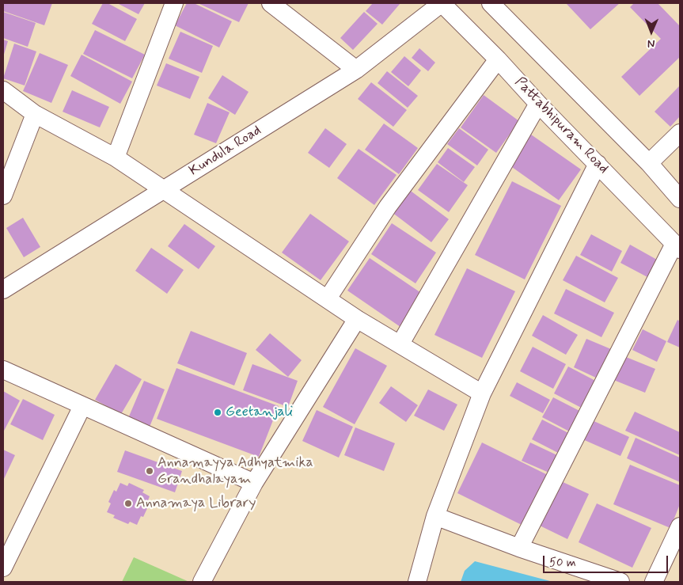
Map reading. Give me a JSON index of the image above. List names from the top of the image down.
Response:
{
  "streets": {
    "street": ["Pattabhipuram Road", "Kundula Road"]
  },
  "crossings": [
    ["Pattabhipuram Road", "Kundula Road"]
  ],
  "places": ["Geetanjali", "Annamayya Adhyatmika Grandhalayam", "Annamaya Library"],
  "scale_bar": "50 m",
  "north": "bottom"
}
